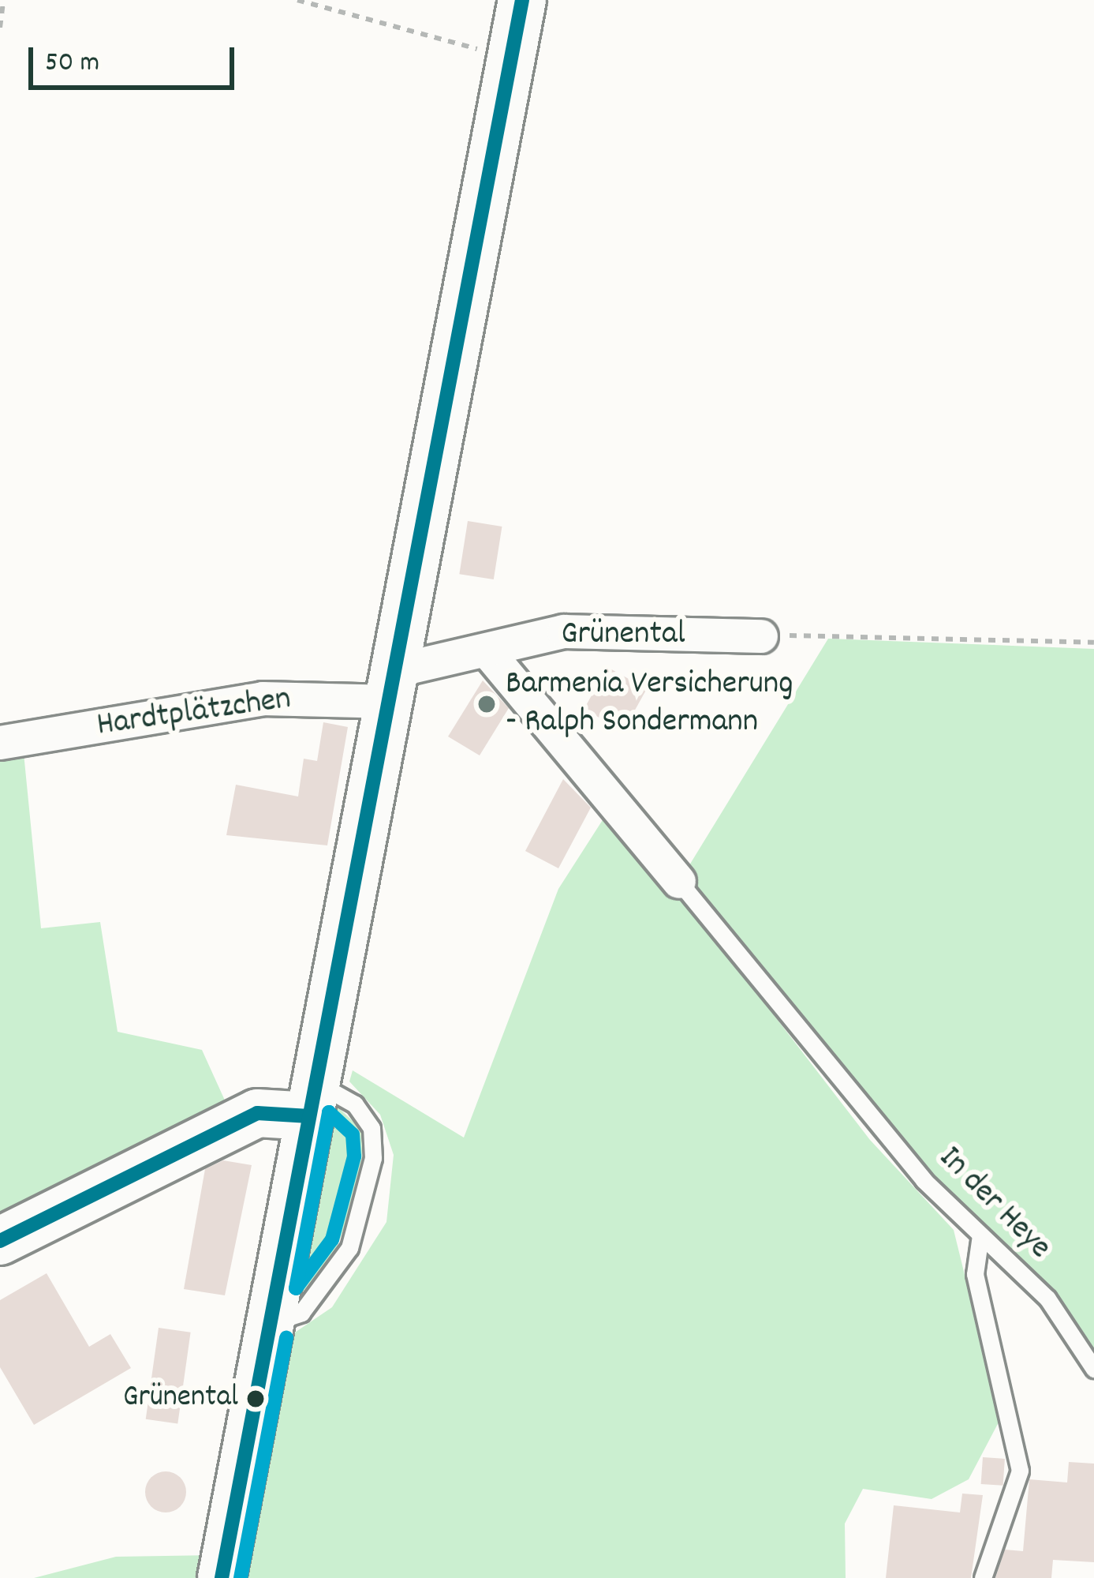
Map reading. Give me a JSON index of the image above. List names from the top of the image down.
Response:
{
  "streets": {
    "street": ["Grünental", "Hardtplätzchen"],
    "lane": ["In der Heye"]
  },
  "crossings": [
    ["Grünental", "Hardtplätzchen"]
  ],
  "places": ["Barmenia Versicherung - Ralph Sondermann", "Grünental"],
  "scale_bar": "50 m"
}
